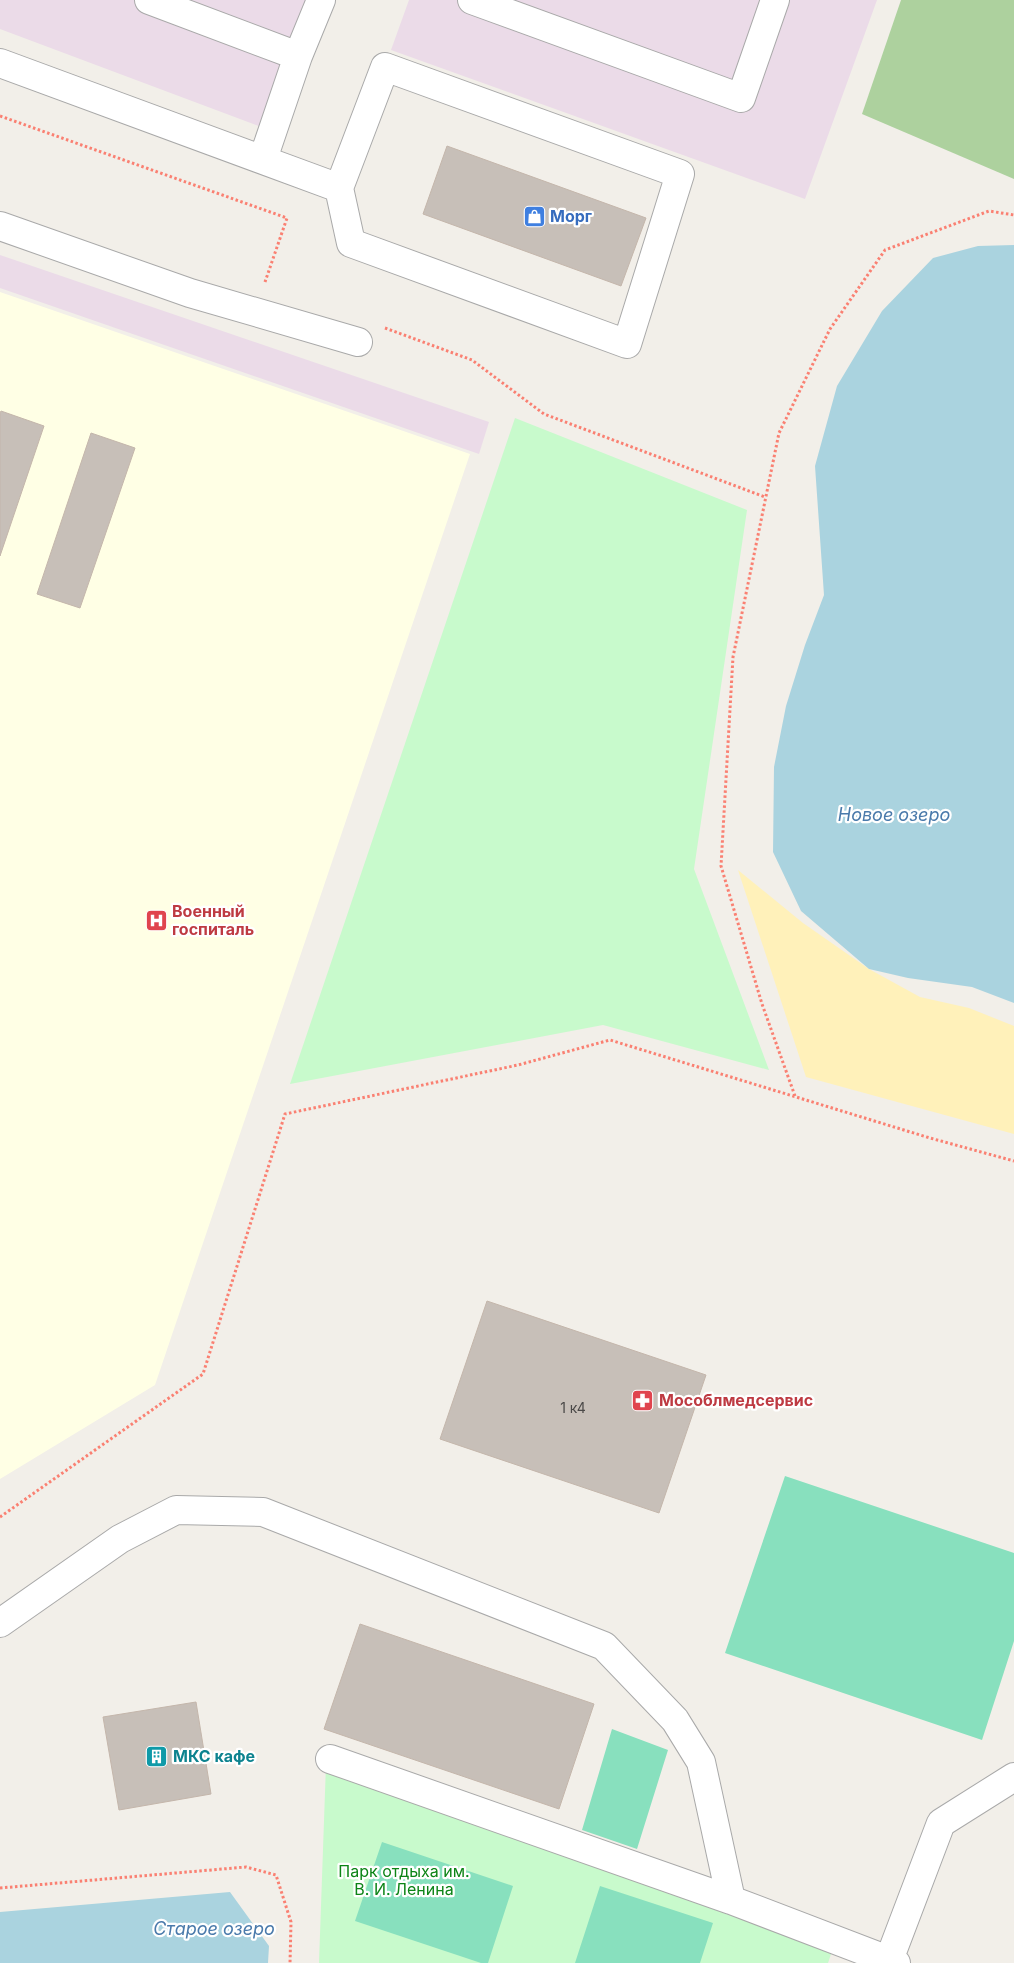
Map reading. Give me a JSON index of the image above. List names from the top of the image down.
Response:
{
  "water": ["Новое озеро", "Старое озеро"],
  "parks": ["Парк отдыха им. В. И. Ленина"],
  "places": {
    "shop": ["Морг"],
    "hospital": ["Военный госпиталь"],
    "pharmacy": ["Мособлмедсервис"],
    "building": ["МКС кафе"]
  },
  "house_numbers": ["1 к4"]
}
